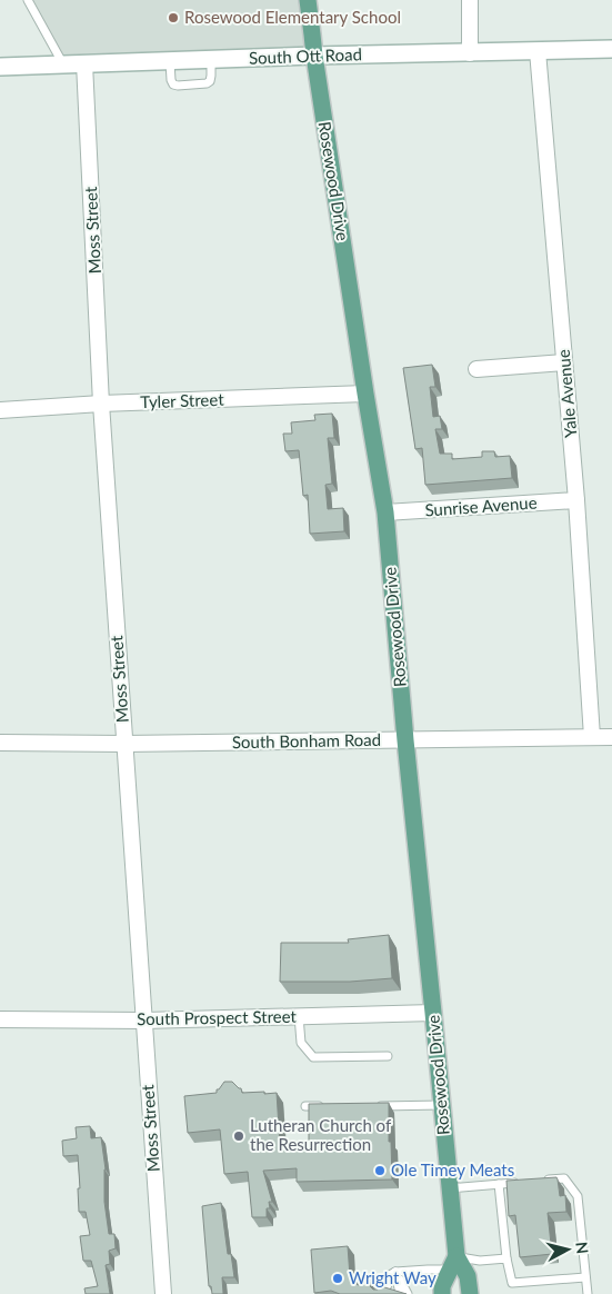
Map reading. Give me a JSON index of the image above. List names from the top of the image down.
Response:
{
  "streets": {
    "main road": ["Rosewood Drive"],
    "street": [
      "South Ott Road",
      "Moss Street",
      "Yale Avenue",
      "Tyler Street",
      "Sunrise Avenue",
      "South Bonham Road",
      "South Prospect Street"
    ]
  },
  "crossings": [
    ["South Ott Road", "Rosewood Drive"],
    ["South Ott Road", "Moss Street"],
    ["South Ott Road", "Yale Avenue"],
    ["Rosewood Drive", "Tyler Street"],
    ["Rosewood Drive", "Sunrise Avenue"],
    ["Rosewood Drive", "South Bonham Road"],
    ["Rosewood Drive", "South Prospect Street"],
    ["Moss Street", "Tyler Street"],
    ["Moss Street", "South Bonham Road"],
    ["Moss Street", "South Prospect Street"],
    ["Yale Avenue", "Sunrise Avenue"],
    ["Yale Avenue", "South Bonham Road"]
  ],
  "places": [
    "Rosewood Elementary School",
    "Lutheran Church of the Resurrection",
    "Ole Timey Meats",
    "Wright Way"
  ],
  "north": "right"
}
